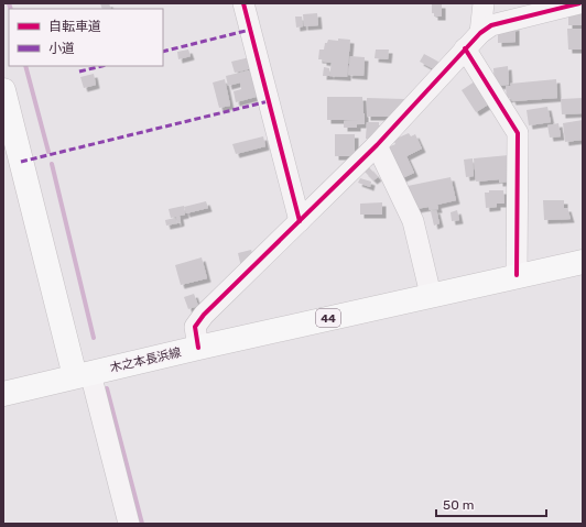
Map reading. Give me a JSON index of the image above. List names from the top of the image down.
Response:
{
  "streets": {
    "main road": ["44", "木之本長浜線"]
  },
  "legend": ["自転車道", "小道"],
  "scale_bar": "50 m"
}
